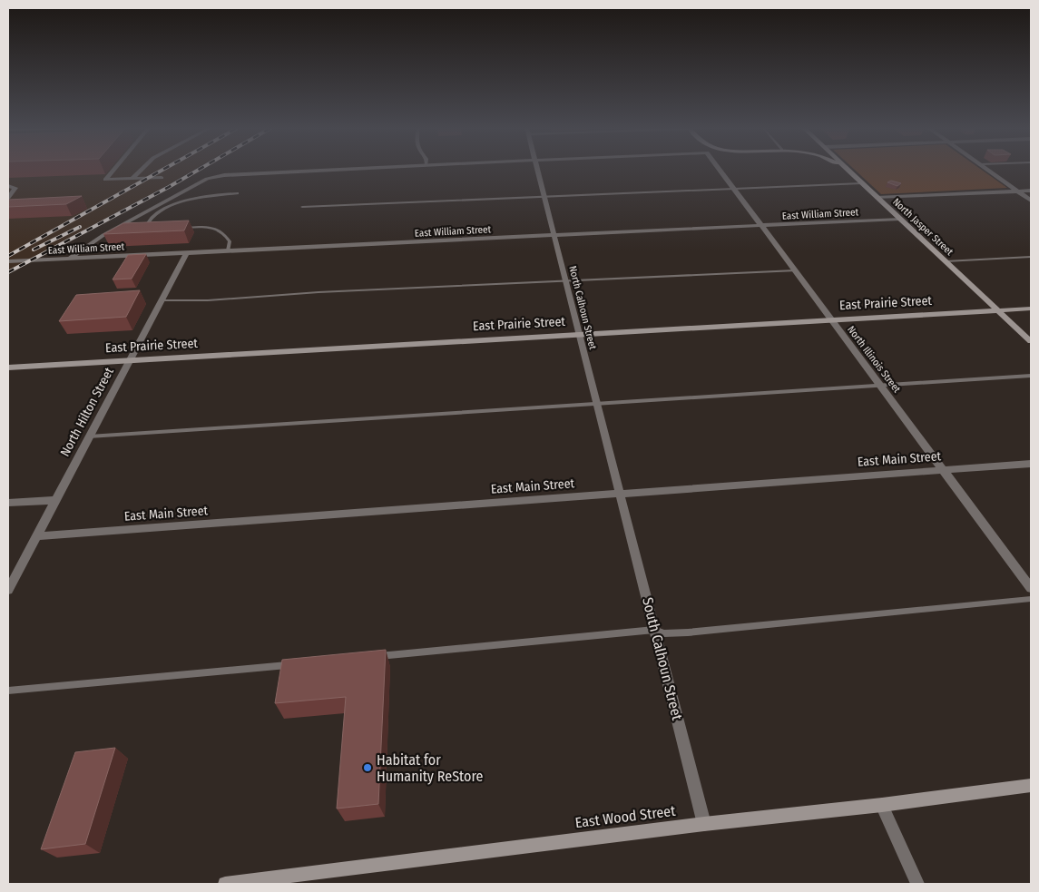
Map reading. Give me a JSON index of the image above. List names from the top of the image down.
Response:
{
  "streets": {
    "street": [
      "East William Street",
      "North Jasper Street",
      "East Prairie Street",
      "North Calhoun Street",
      "North Illinois Street",
      "North Hilton Street",
      "East Main Street",
      "South Calhoun Street",
      "East Wood Street"
    ]
  },
  "crossings": [
    ["East William Street", "North Jasper Street"],
    ["East William Street", "North Calhoun Street"],
    ["East William Street", "North Illinois Street"],
    ["East William Street", "North Hilton Street"],
    ["North Jasper Street", "East Prairie Street"],
    ["East Prairie Street", "North Calhoun Street"],
    ["East Prairie Street", "North Illinois Street"],
    ["East Prairie Street", "North Hilton Street"],
    ["North Calhoun Street", "East Main Street"],
    ["North Calhoun Street", "South Calhoun Street"],
    ["North Illinois Street", "East Main Street"],
    ["North Hilton Street", "East Main Street"],
    ["East Main Street", "South Calhoun Street"],
    ["South Calhoun Street", "East Wood Street"]
  ],
  "places": ["Habitat for Humanity ReStore"]
}
